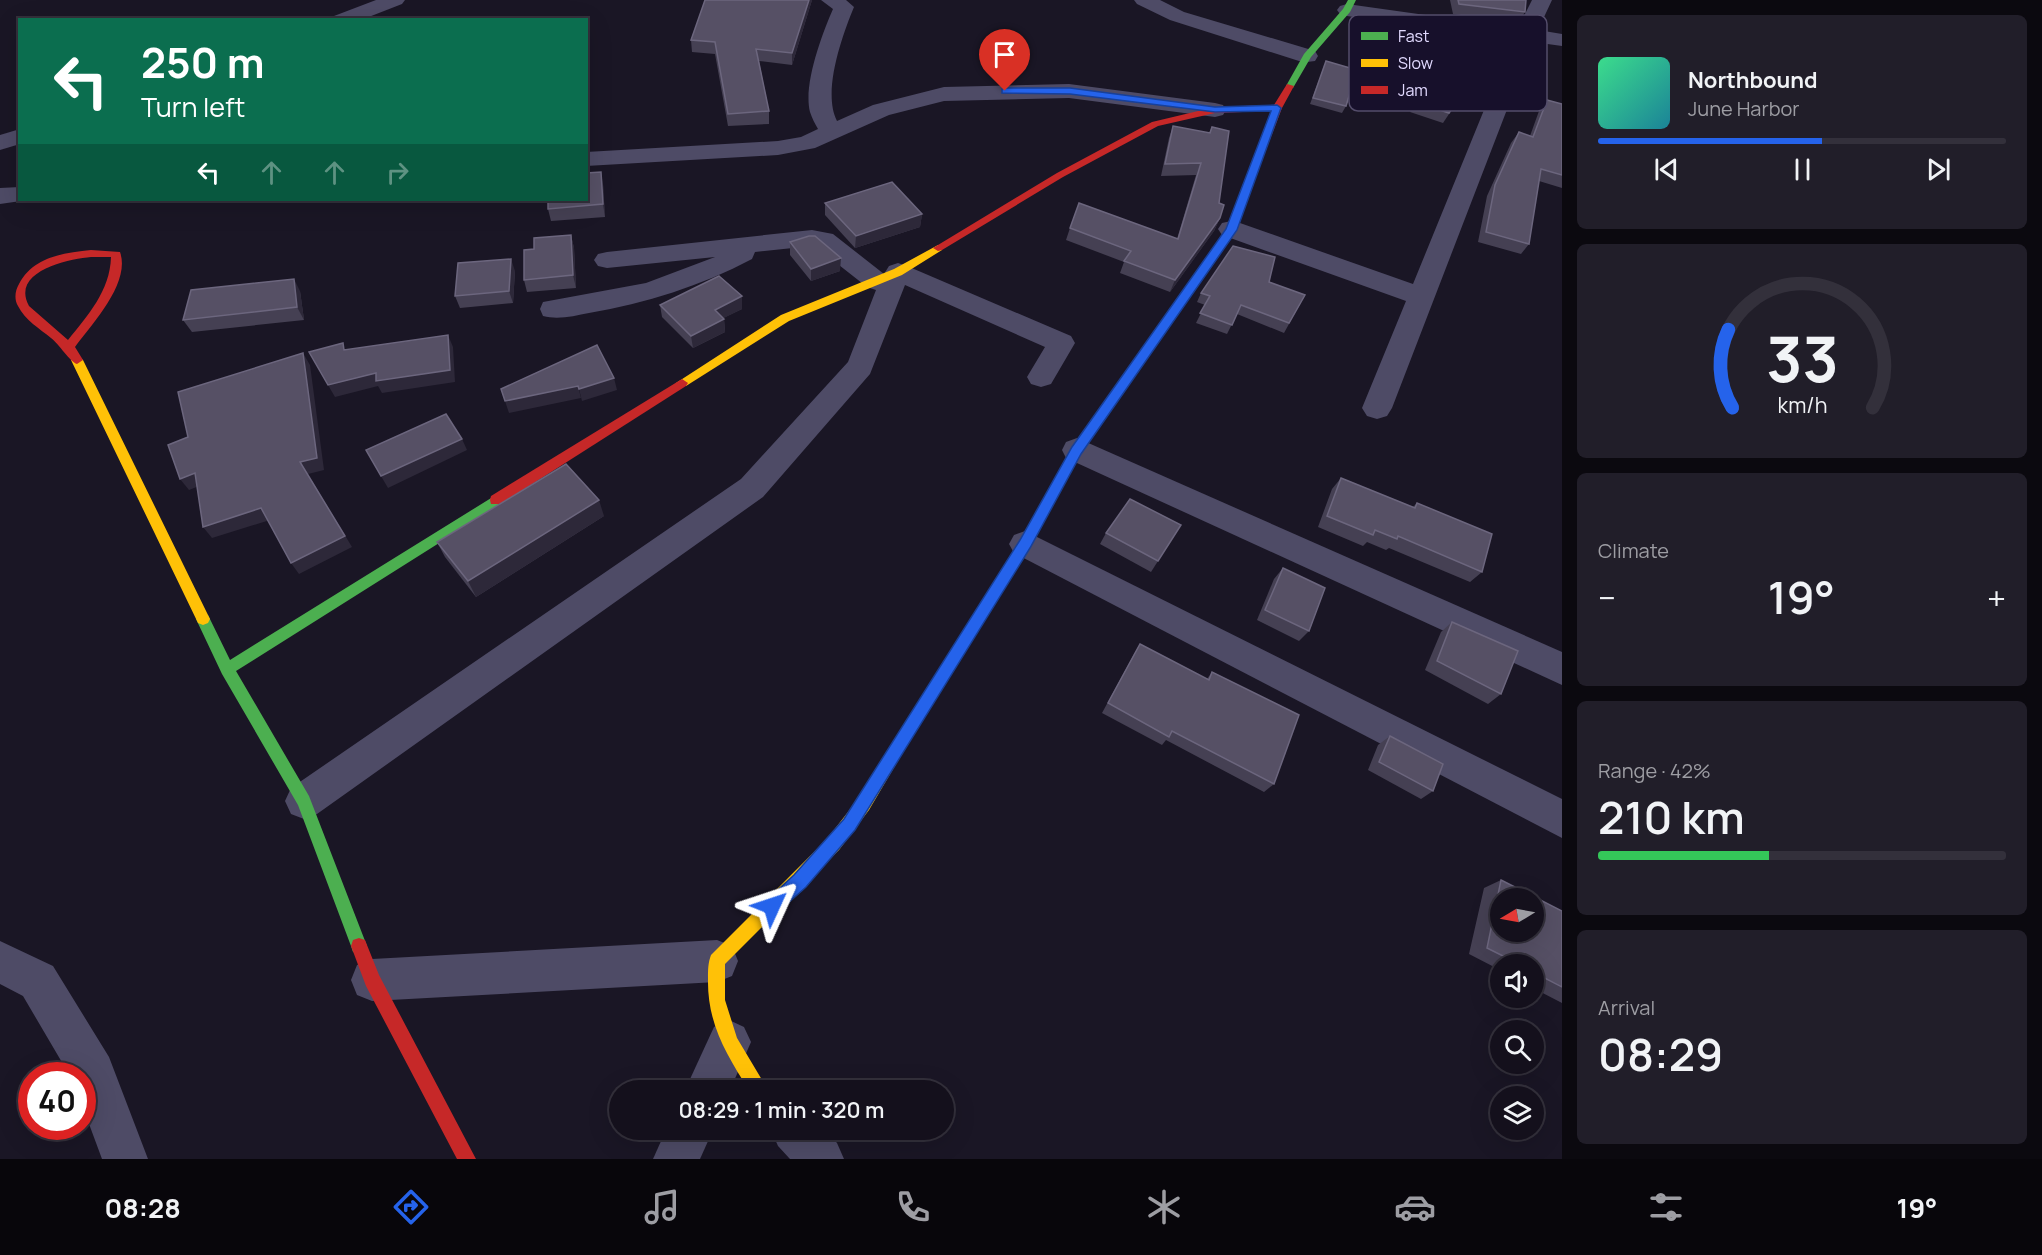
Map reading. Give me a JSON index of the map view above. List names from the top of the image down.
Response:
{
  "legend": ["Fast", "Slow", "Jam"],
  "north": "left",
  "page": {
    "turn": ["250 m", "Turn left"],
    "song": ["Northbound", "June Harbor"],
    "tile": [
      "Climate",
      ["Range · 42%", "210 km"],
      ["Arrival", "08:29"]
    ],
    "heat": ["−", "19°", "+"],
    "limit": "40",
    "trip": "08:29 · 1 min · 320 m",
    "tabs": ["08:28", "19°"],
    "gauge": ["33", "km/h"]
  }
}
